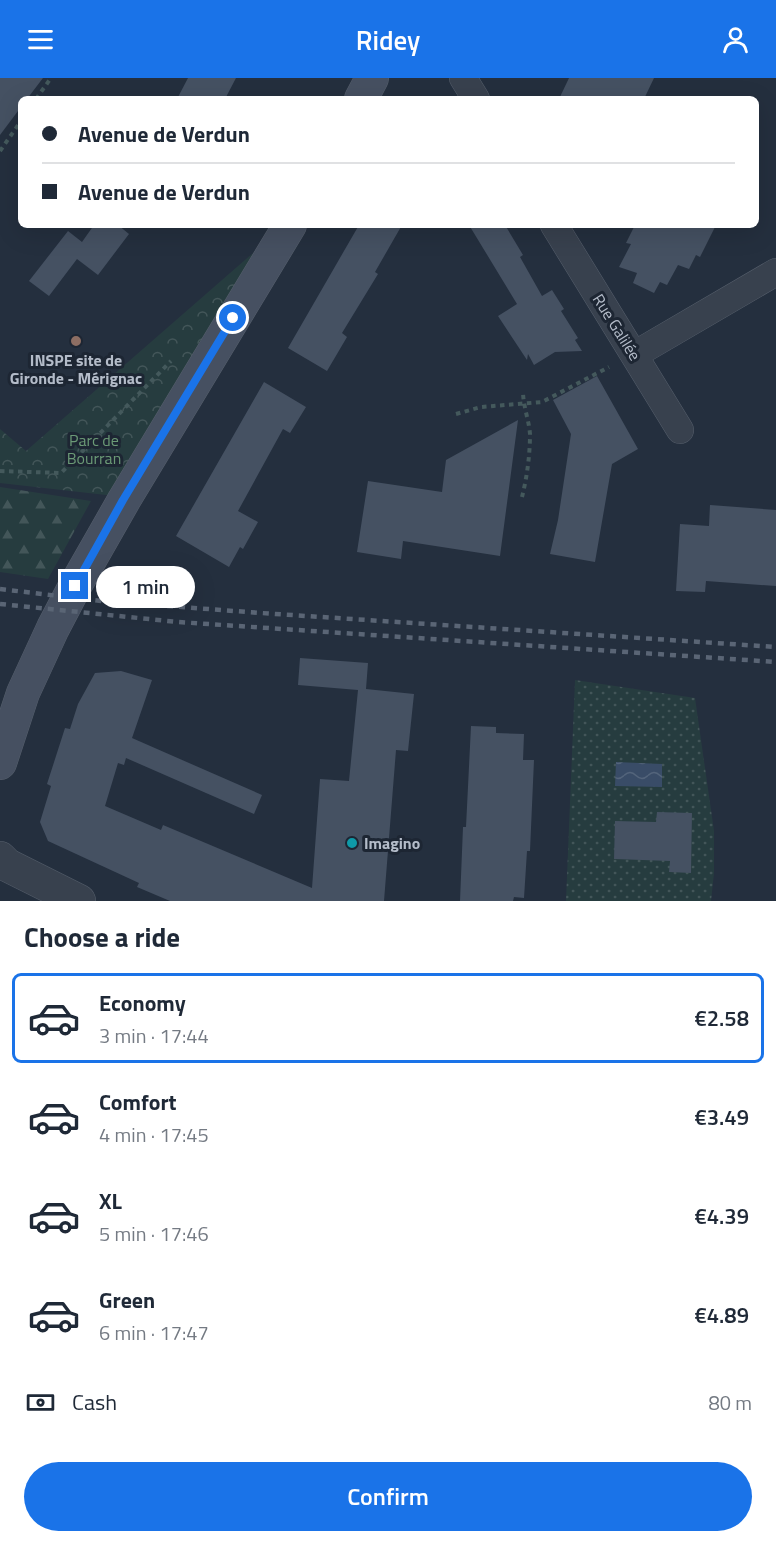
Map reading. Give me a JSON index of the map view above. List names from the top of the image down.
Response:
{
  "streets": {
    "street": ["Rue Galilée"]
  },
  "parks": ["Parc de Bourran"],
  "places": ["INSPE site de Gironde - Mérignac", "Imagino"],
  "page": {
    "header": "Ridey",
    "banner": ["Avenue de Verdun", "Avenue de Verdun"],
    "bubble": "1 min",
    "heading": "Choose a ride",
    "list": [
      {
        "name": "Economy",
        "note": "3 min · 17:44",
        "value": "€2.58"
      },
      {
        "name": "Comfort",
        "note": "4 min · 17:45",
        "value": "€3.49"
      },
      {
        "name": "XL",
        "note": "5 min · 17:46",
        "value": "€4.39"
      },
      {
        "name": "Green",
        "note": "6 min · 17:47",
        "value": "€4.89"
      }
    ],
    "pay": ["Cash", "80 m"],
    "buttons": "Confirm"
  }
}
